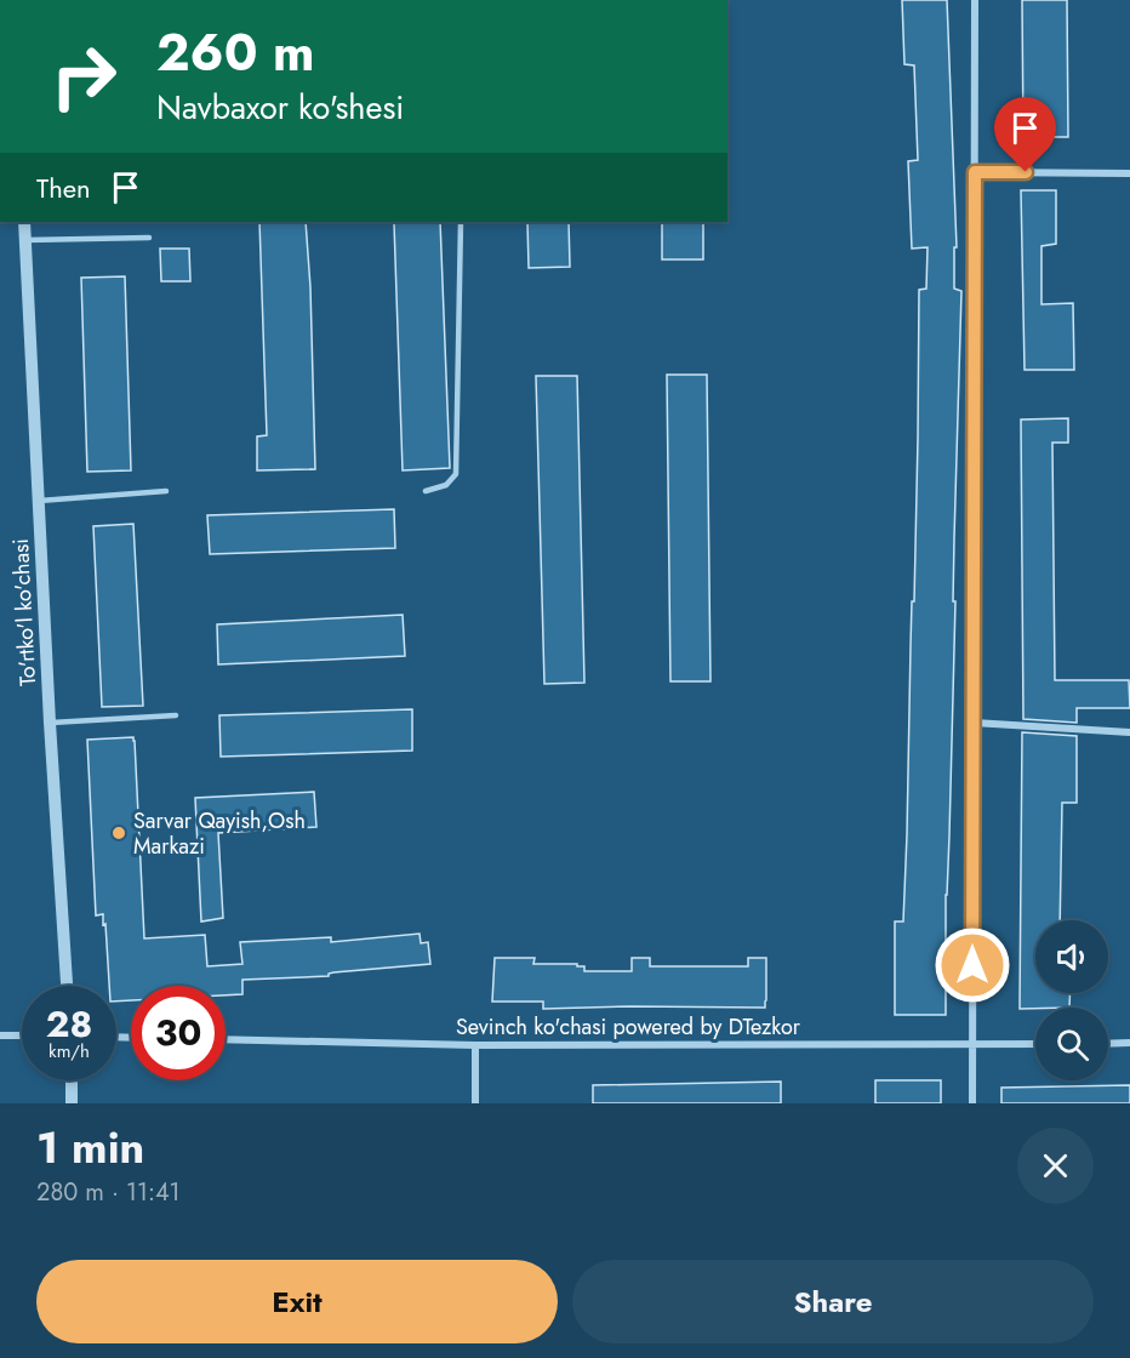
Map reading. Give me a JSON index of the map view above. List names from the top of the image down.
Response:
{
  "streets": {
    "street": ["To'rtko'l ko'chasi", "Sevinch ko'chasi powered by DTezkor"]
  },
  "places": ["Sarvar Qayish,Osh Markazi"],
  "page": {
    "turn": ["260 m", "Navbaxor ko'shesi"],
    "then": "Then",
    "speed": "28 km/h",
    "limit": "30",
    "heading": ["1 min", "280 m · 11:41"],
    "buttons": ["Exit", "Share"]
  }
}
